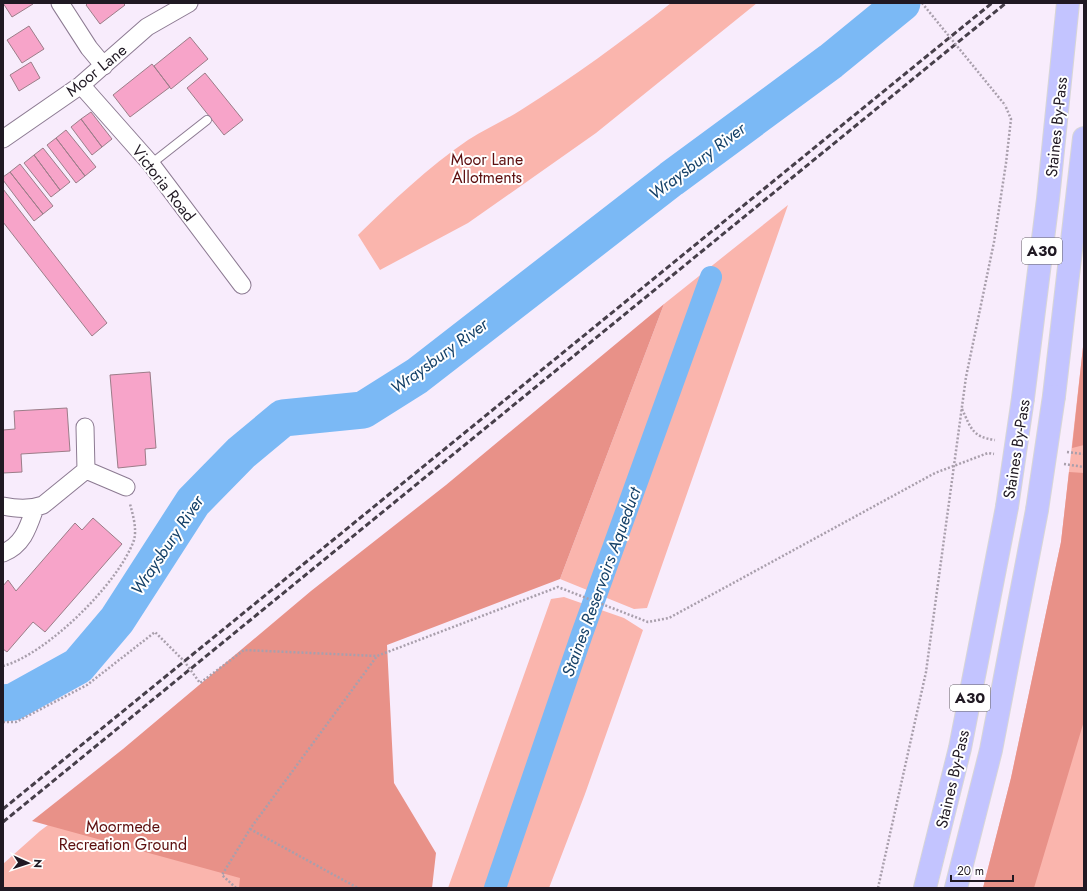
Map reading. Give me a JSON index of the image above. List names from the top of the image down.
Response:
{
  "streets": {
    "highway": ["Staines By-Pass", "A30"],
    "street": ["Moor Lane", "Victoria Road"]
  },
  "crossings": [
    ["Moor Lane", "Victoria Road"]
  ],
  "water": ["Wraysbury River", "Staines Reservoirs Aqueduct"],
  "parks": ["Moor Lane Allotments", "Moormede Recreation Ground"],
  "scale_bar": "20 m",
  "north": "right"
}
